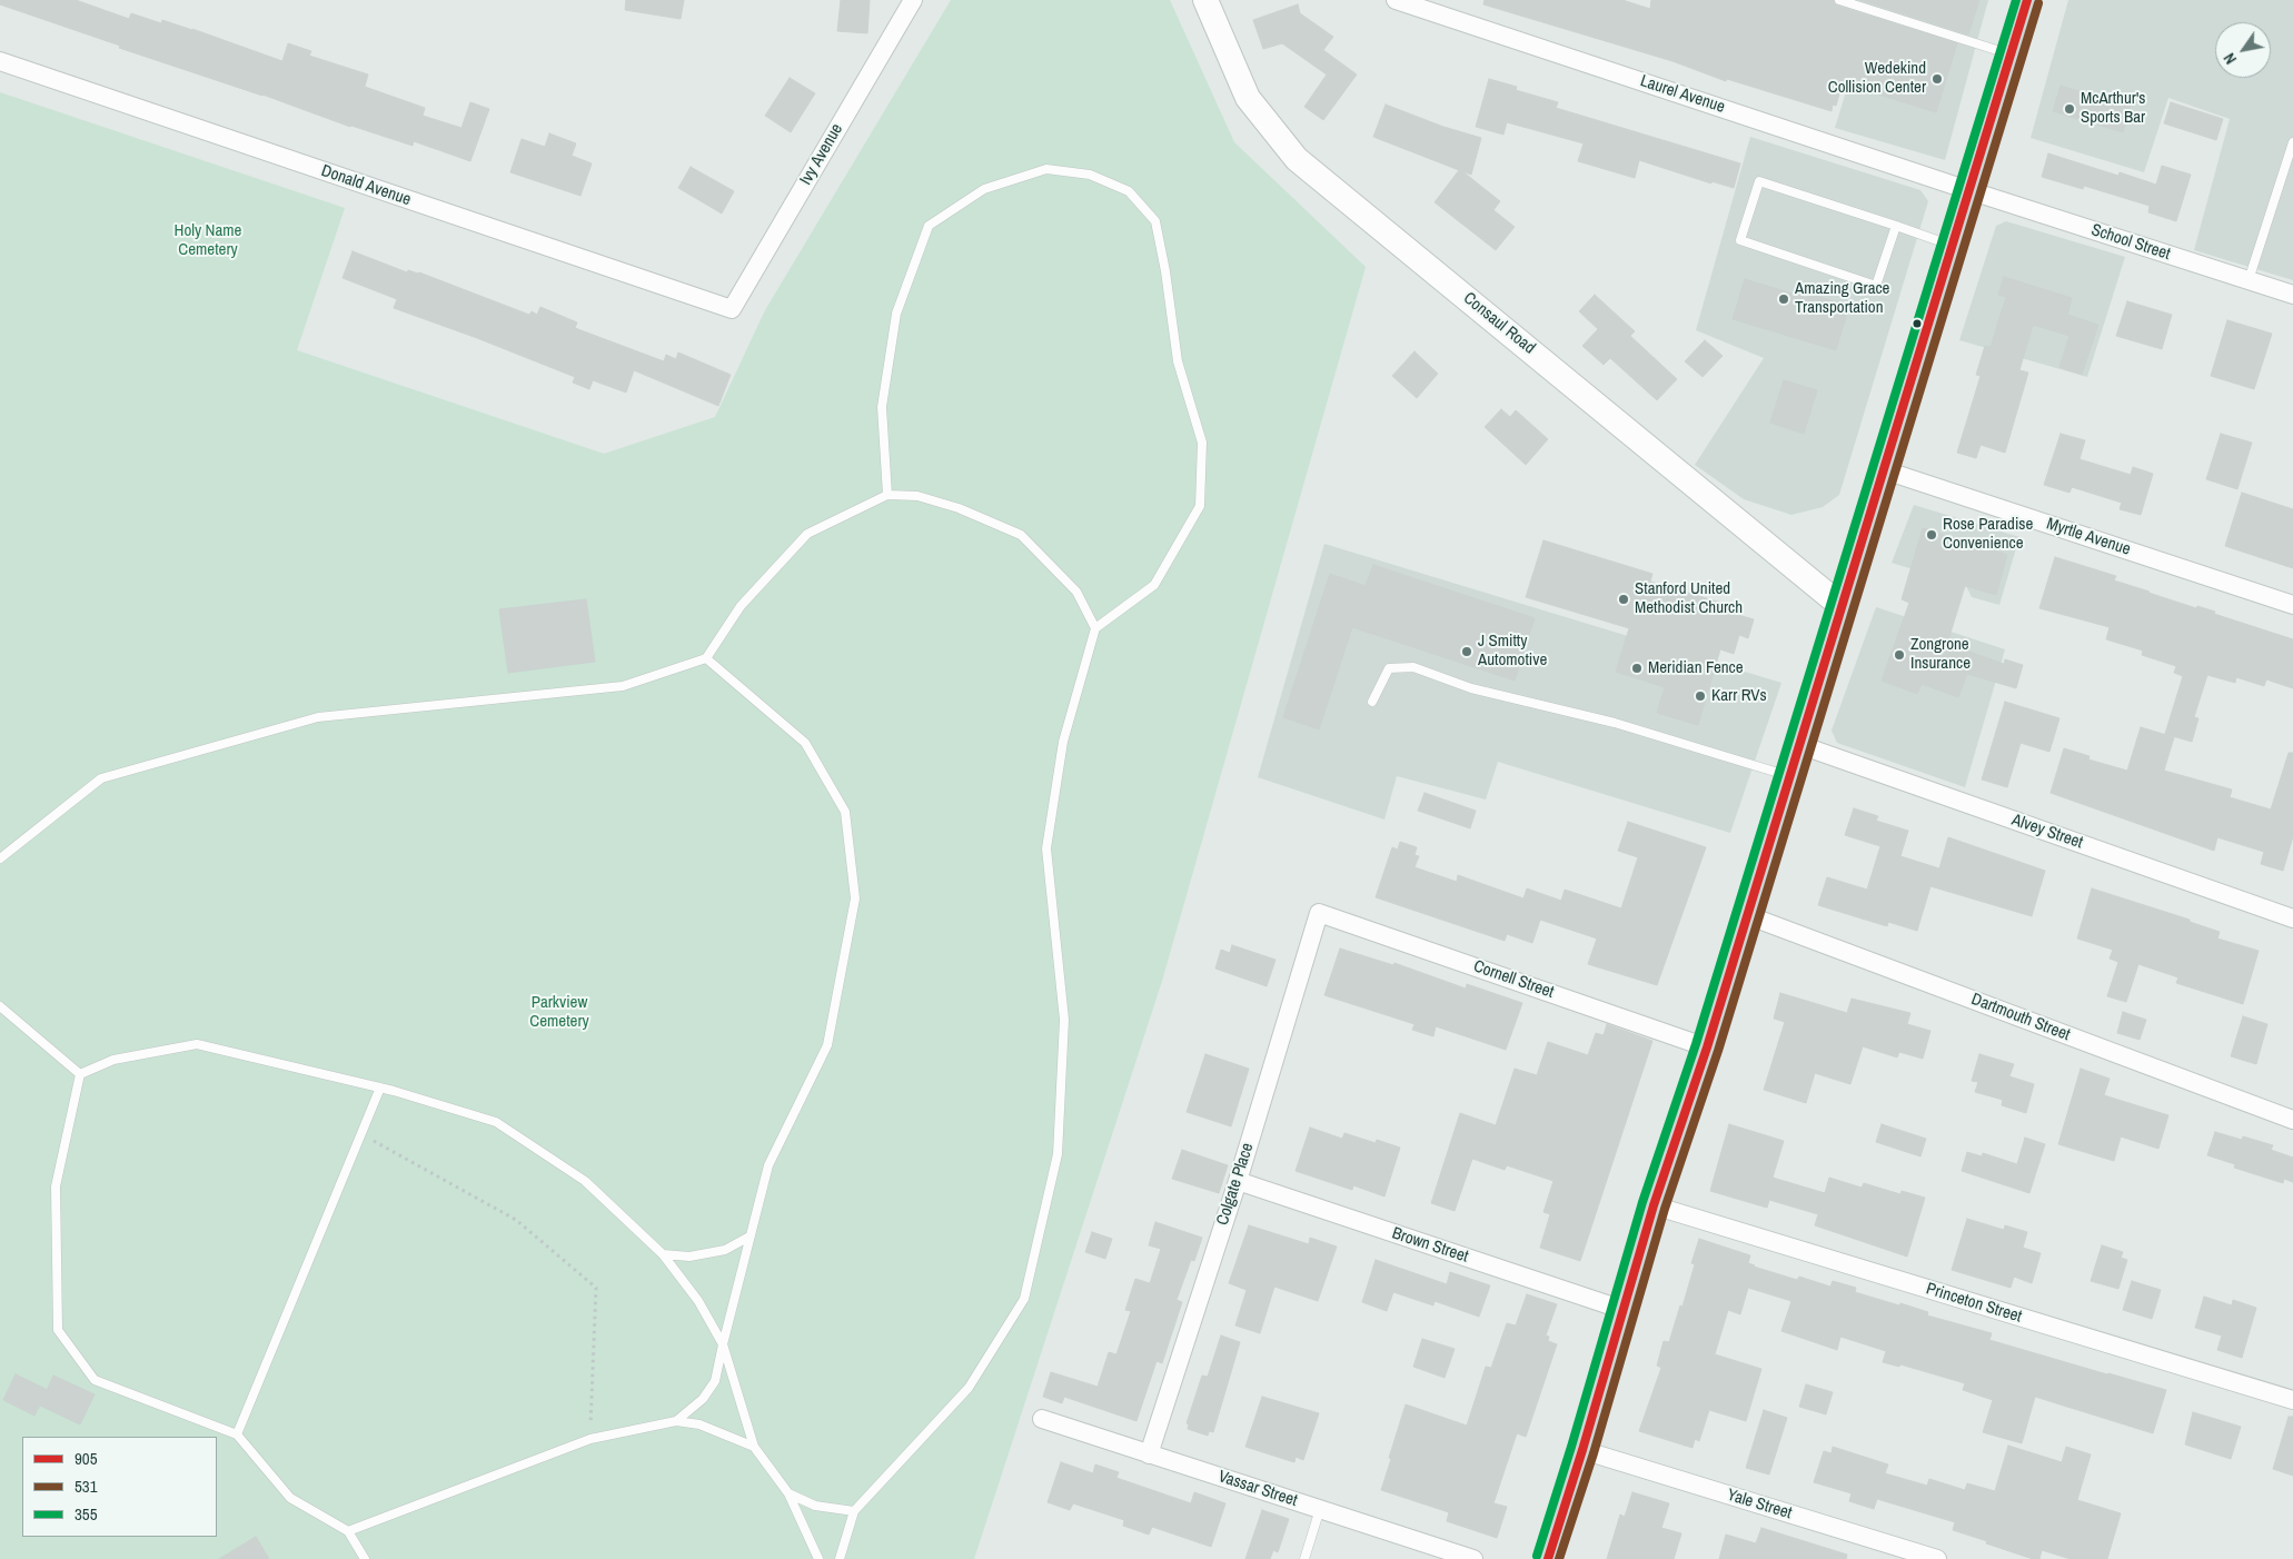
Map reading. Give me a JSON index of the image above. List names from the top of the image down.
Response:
{
  "streets": {
    "street": [
      "Laurel Avenue",
      "Ivy Avenue",
      "Donald Avenue",
      "School Street",
      "Consaul Road",
      "Myrtle Avenue",
      "Alvey Street",
      "Cornell Street",
      "Dartmouth Street",
      "Colgate Place",
      "Brown Street",
      "Princeton Street",
      "Vassar Street",
      "Yale Street"
    ]
  },
  "crossings": [
    ["Laurel Avenue", "School Street"],
    ["Ivy Avenue", "Donald Avenue"],
    ["Cornell Street", "Colgate Place"],
    ["Colgate Place", "Brown Street"],
    ["Colgate Place", "Vassar Street"]
  ],
  "parks": ["Holy Name Cemetery", "Parkview Cemetery"],
  "places": [
    "Wedekind Collision Center",
    "McArthur's Sports Bar",
    "Amazing Grace Transportation",
    "Rose Paradise Convenience",
    "Stanford United Methodist Church",
    "J Smitty Automotive",
    "Zongrone Insurance",
    "Meridian Fence",
    "Karr RVs"
  ],
  "lines": ["transit line 905", "transit line 355", "transit line 531"],
  "legend": ["905", "531", "355"],
  "north": "bottom left"
}
